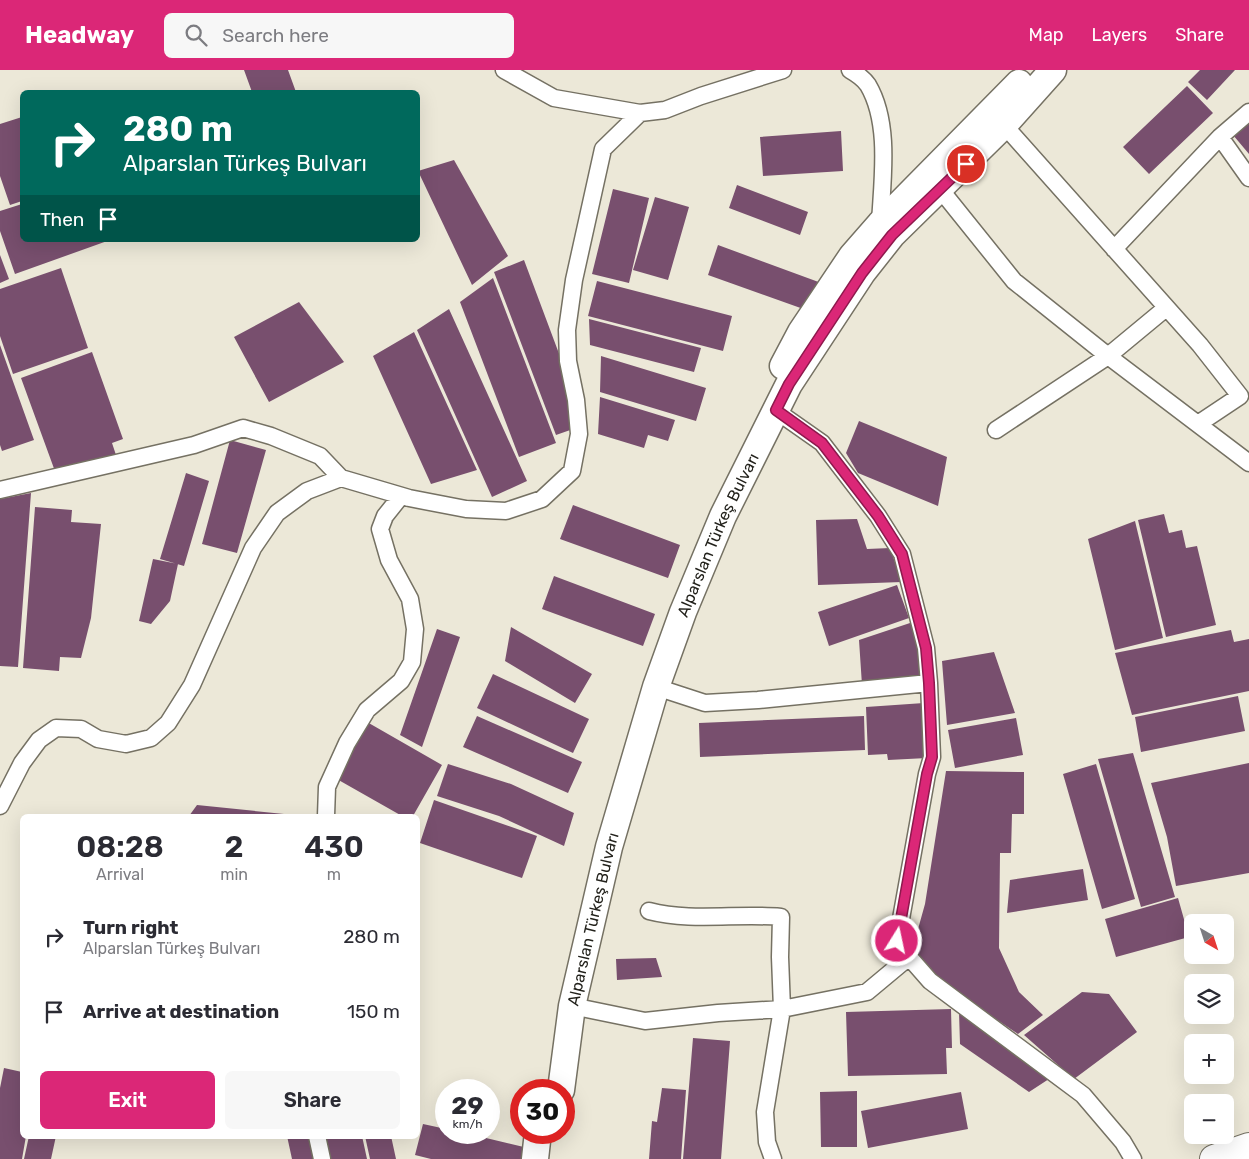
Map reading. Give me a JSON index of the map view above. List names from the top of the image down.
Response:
{
  "streets": {
    "main road": ["Alparslan Türkeş Bulvarı"]
  },
  "north": "bottom right",
  "page": {
    "header": "Headway",
    "search": "Search here",
    "nav": ["Map", "Layers", "Share"],
    "turn": ["280 m", "Alparslan Türkeş Bulvarı"],
    "then": "Then",
    "eta": [
      "08:28",
      "Arrival",
      "2",
      "min",
      "430",
      "m"
    ],
    "list": [
      {
        "name": "Turn right",
        "note": "Alparslan Türkeş Bulvarı",
        "value": "280 m"
      },
      {
        "name": "Arrive at destination",
        "value": "150 m"
      }
    ],
    "map_buttons": ["+", "−"],
    "buttons": ["Exit", "Share"],
    "speed": "29 km/h",
    "limit": "30"
  }
}
